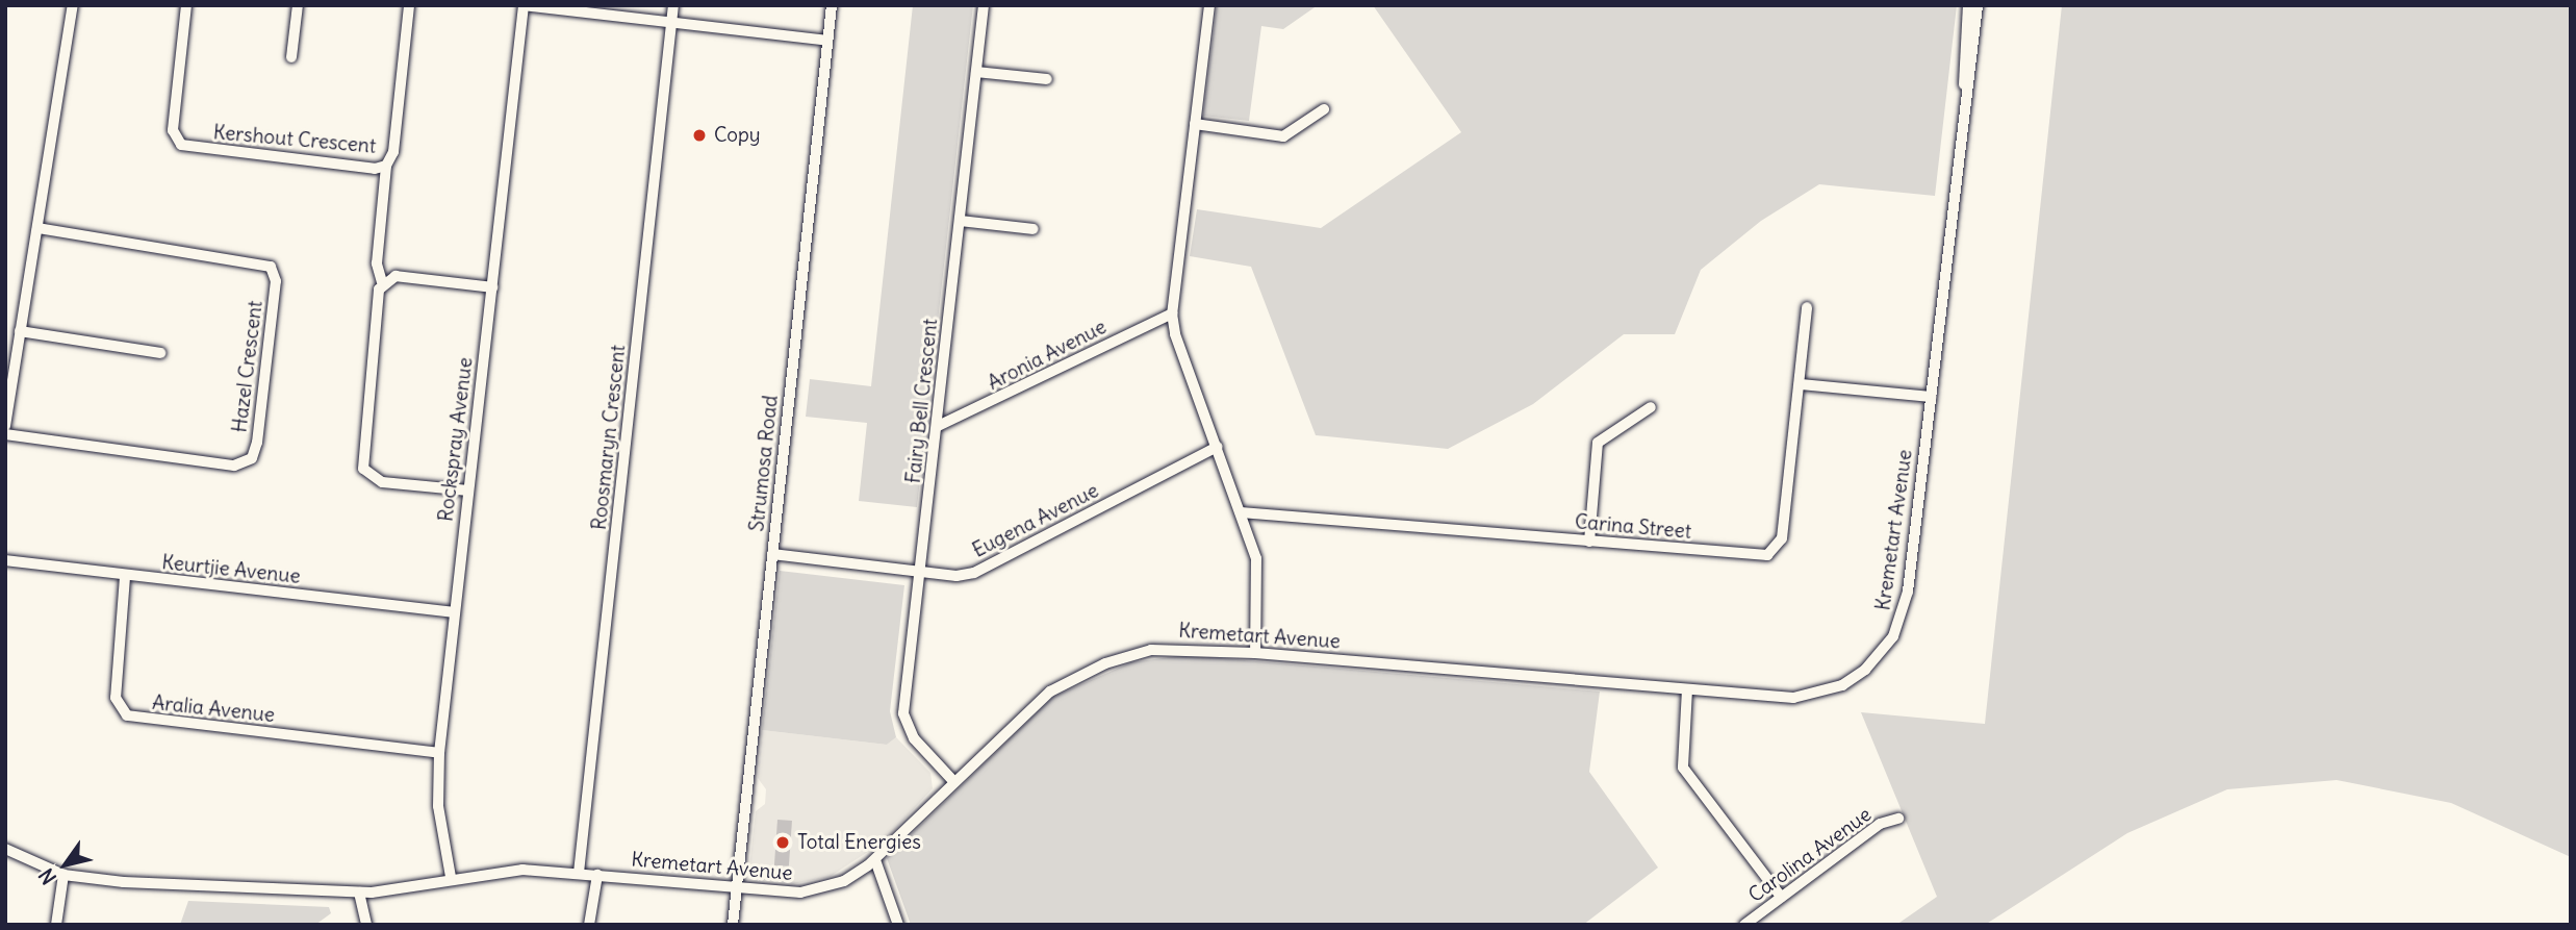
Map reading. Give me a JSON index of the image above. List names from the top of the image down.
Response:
{
  "streets": {
    "street": [
      "Kershout Crescent",
      "Aronia Avenue",
      "Hazel Crescent",
      "Fairy Bell Crescent",
      "Roosmaryn Crescent",
      "Rockspray Avenue",
      "Strumosa Road",
      "Eugena Avenue",
      "Carina Street",
      "Kremetart Avenue",
      "Keurtjie Avenue",
      "Aralia Avenue",
      "Carolina Avenue"
    ]
  },
  "crossings": [
    ["Aronia Avenue", "Fairy Bell Crescent"],
    ["Fairy Bell Crescent", "Eugena Avenue"],
    ["Fairy Bell Crescent", "Kremetart Avenue"],
    ["Roosmaryn Crescent", "Kremetart Avenue"],
    ["Rockspray Avenue", "Kremetart Avenue"],
    ["Rockspray Avenue", "Keurtjie Avenue"],
    ["Rockspray Avenue", "Aralia Avenue"],
    ["Strumosa Road", "Eugena Avenue"],
    ["Strumosa Road", "Kremetart Avenue"],
    ["Keurtjie Avenue", "Aralia Avenue"]
  ],
  "places": ["Copy", "Total Energies"],
  "north": "bottom left"
}
